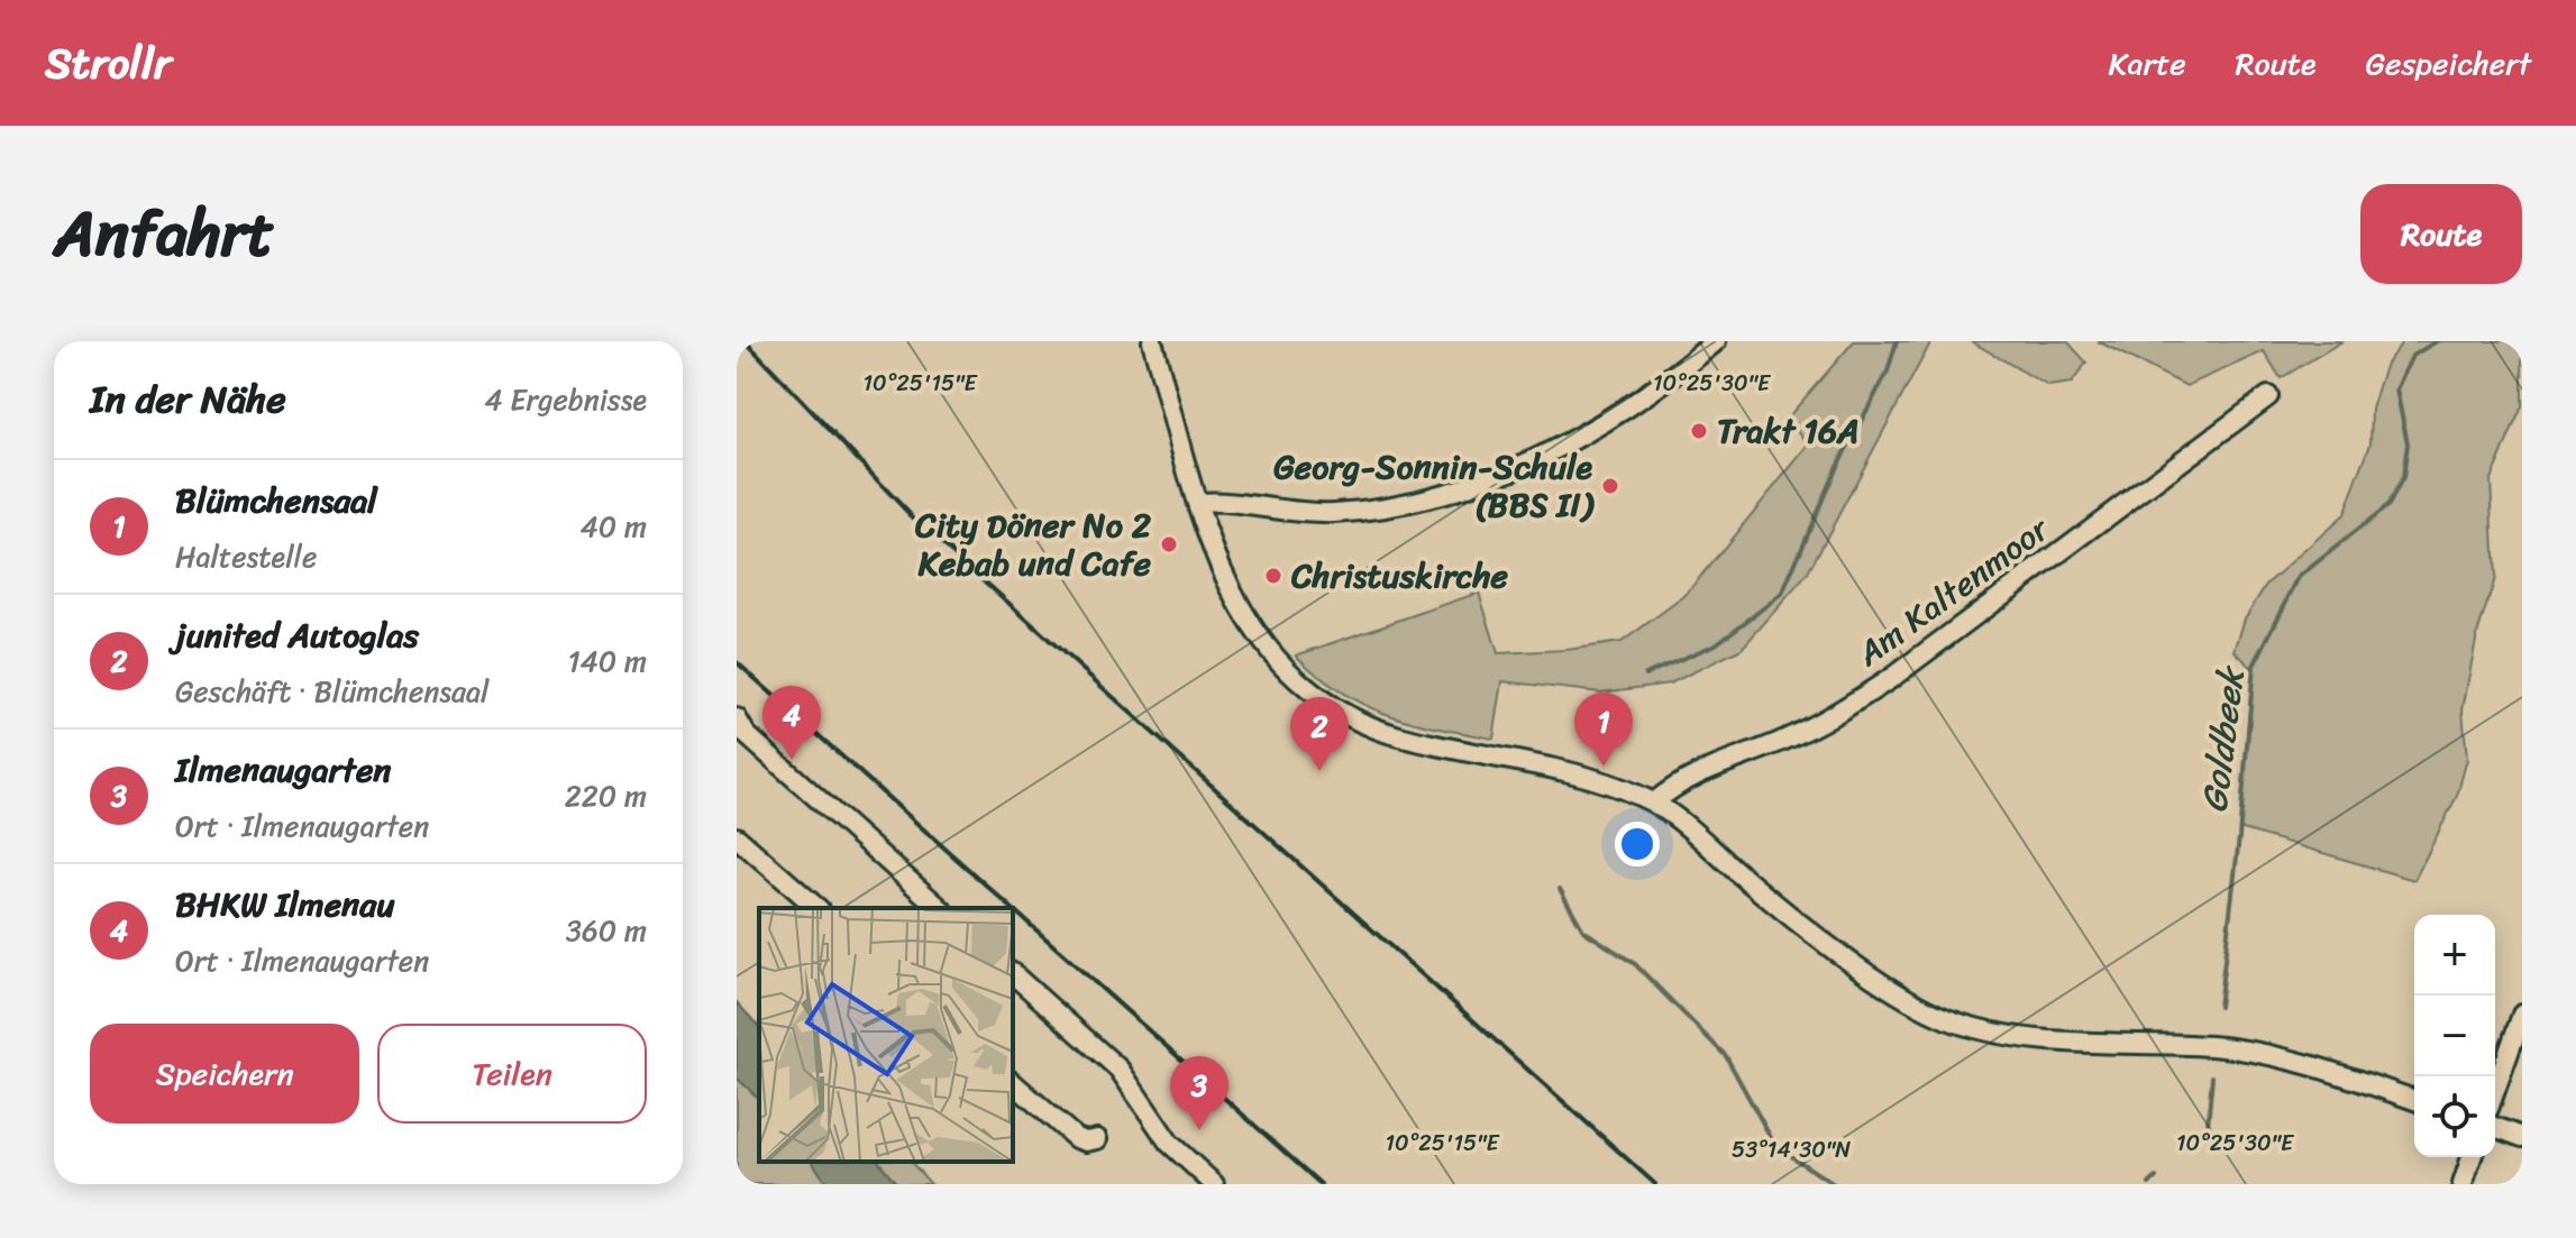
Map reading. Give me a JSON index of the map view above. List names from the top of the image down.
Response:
{
  "streets": {
    "street": ["Am Kaltenmoor"]
  },
  "water": ["Goldbeek"],
  "places": [
    "Trakt 16A",
    "Georg-Sonnin-Schule (BBS II)",
    "City Döner No 2 Kebab und Cafe",
    "Christuskirche"
  ],
  "page": {
    "header": "Strollr",
    "nav": ["Karte", "Route", "Gespeichert"],
    "title": "Anfahrt",
    "buttons": [
      "Route",
      ["Speichern", "Teilen"]
    ],
    "heading": ["In der Nähe", "4 Ergebnisse"],
    "list": [
      {
        "mark": "1",
        "name": "Blümchensaal",
        "note": "Haltestelle",
        "value": "40 m"
      },
      {
        "mark": "2",
        "name": "junited Autoglas",
        "note": "Geschäft · Blümchensaal",
        "value": "140 m"
      },
      {
        "mark": "3",
        "name": "Ilmenaugarten",
        "note": "Ort · Ilmenaugarten",
        "value": "220 m"
      },
      {
        "mark": "4",
        "name": "BHKW Ilmenau",
        "note": "Ort · Ilmenaugarten",
        "value": "360 m"
      }
    ],
    "pins": [
      "4",
      "1",
      "2",
      "3"
    ],
    "map_buttons": ["+", "−"]
  },
  "coordinates": ["10°25'15\"E", "10°25'30\"E", "53°14'30\"N"]
}
